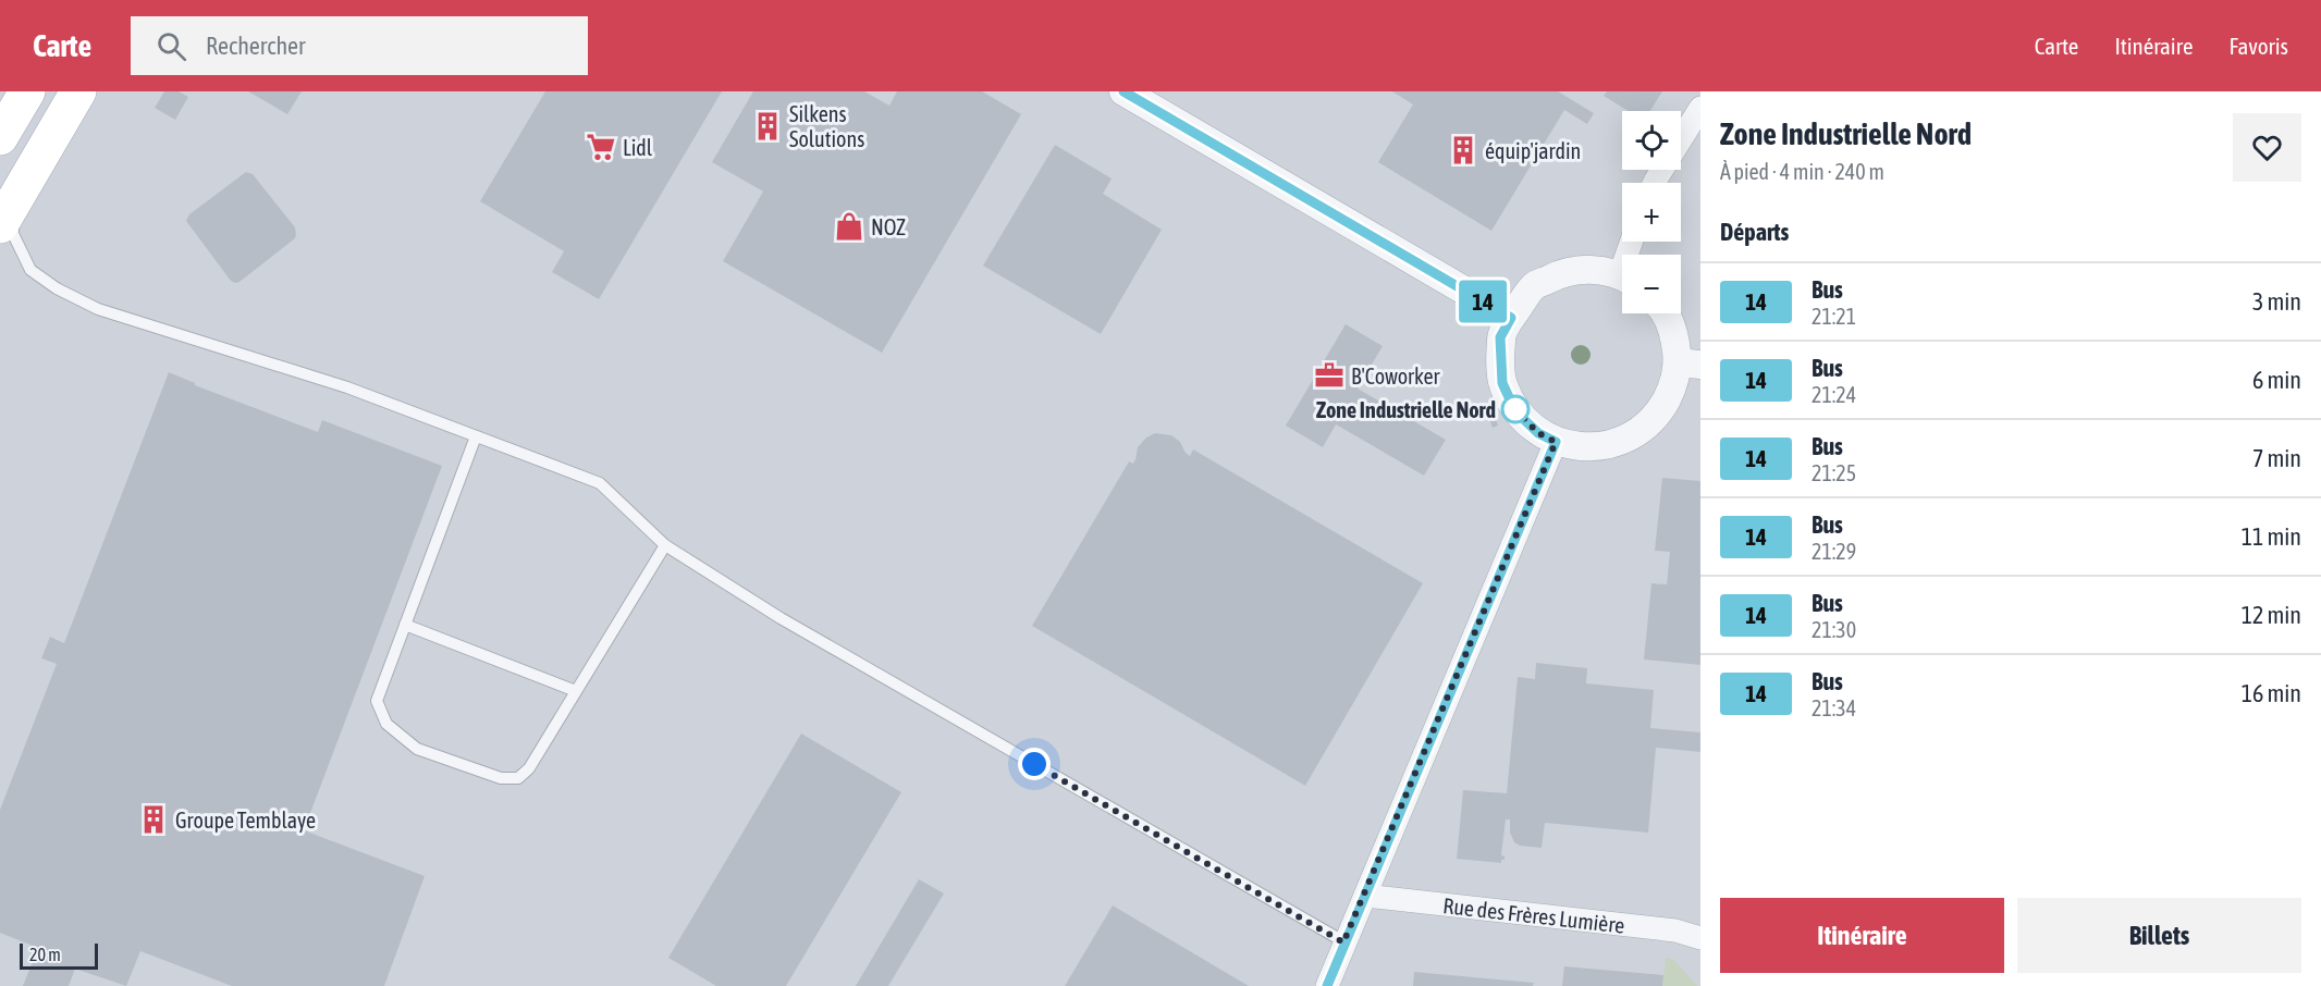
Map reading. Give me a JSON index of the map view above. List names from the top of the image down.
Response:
{
  "streets": {
    "street": ["Rue des Frères Lumière"]
  },
  "places": {
    "building": ["Silkens Solutions", "équip'jardin", "Groupe Temblaye"],
    "supermarket": ["Lidl"],
    "shop": ["NOZ"],
    "office": ["B'Coworker"],
    "other": ["Zone Industrielle Nord"]
  },
  "lines": ["bus line 14"],
  "scale_bar": "20 m",
  "page": {
    "header": "Carte",
    "search": "Rechercher",
    "nav": ["Carte", "Itinéraire", "Favoris"],
    "on_map": "14",
    "heading": [
      ["Zone Industrielle Nord", "À pied · 4 min · 240 m"],
      "Départs"
    ],
    "map_buttons": ["+", "−"],
    "list": [
      {
        "mark": "14",
        "name": "Bus",
        "note": "21:21",
        "value": "3 min"
      },
      {
        "mark": "14",
        "name": "Bus",
        "note": "21:24",
        "value": "6 min"
      },
      {
        "mark": "14",
        "name": "Bus",
        "note": "21:25",
        "value": "7 min"
      },
      {
        "mark": "14",
        "name": "Bus",
        "note": "21:29",
        "value": "11 min"
      },
      {
        "mark": "14",
        "name": "Bus",
        "note": "21:30",
        "value": "12 min"
      },
      {
        "mark": "14",
        "name": "Bus",
        "note": "21:34",
        "value": "16 min"
      }
    ],
    "buttons": ["Itinéraire", "Billets"],
    "scale": "20 m"
  }
}
